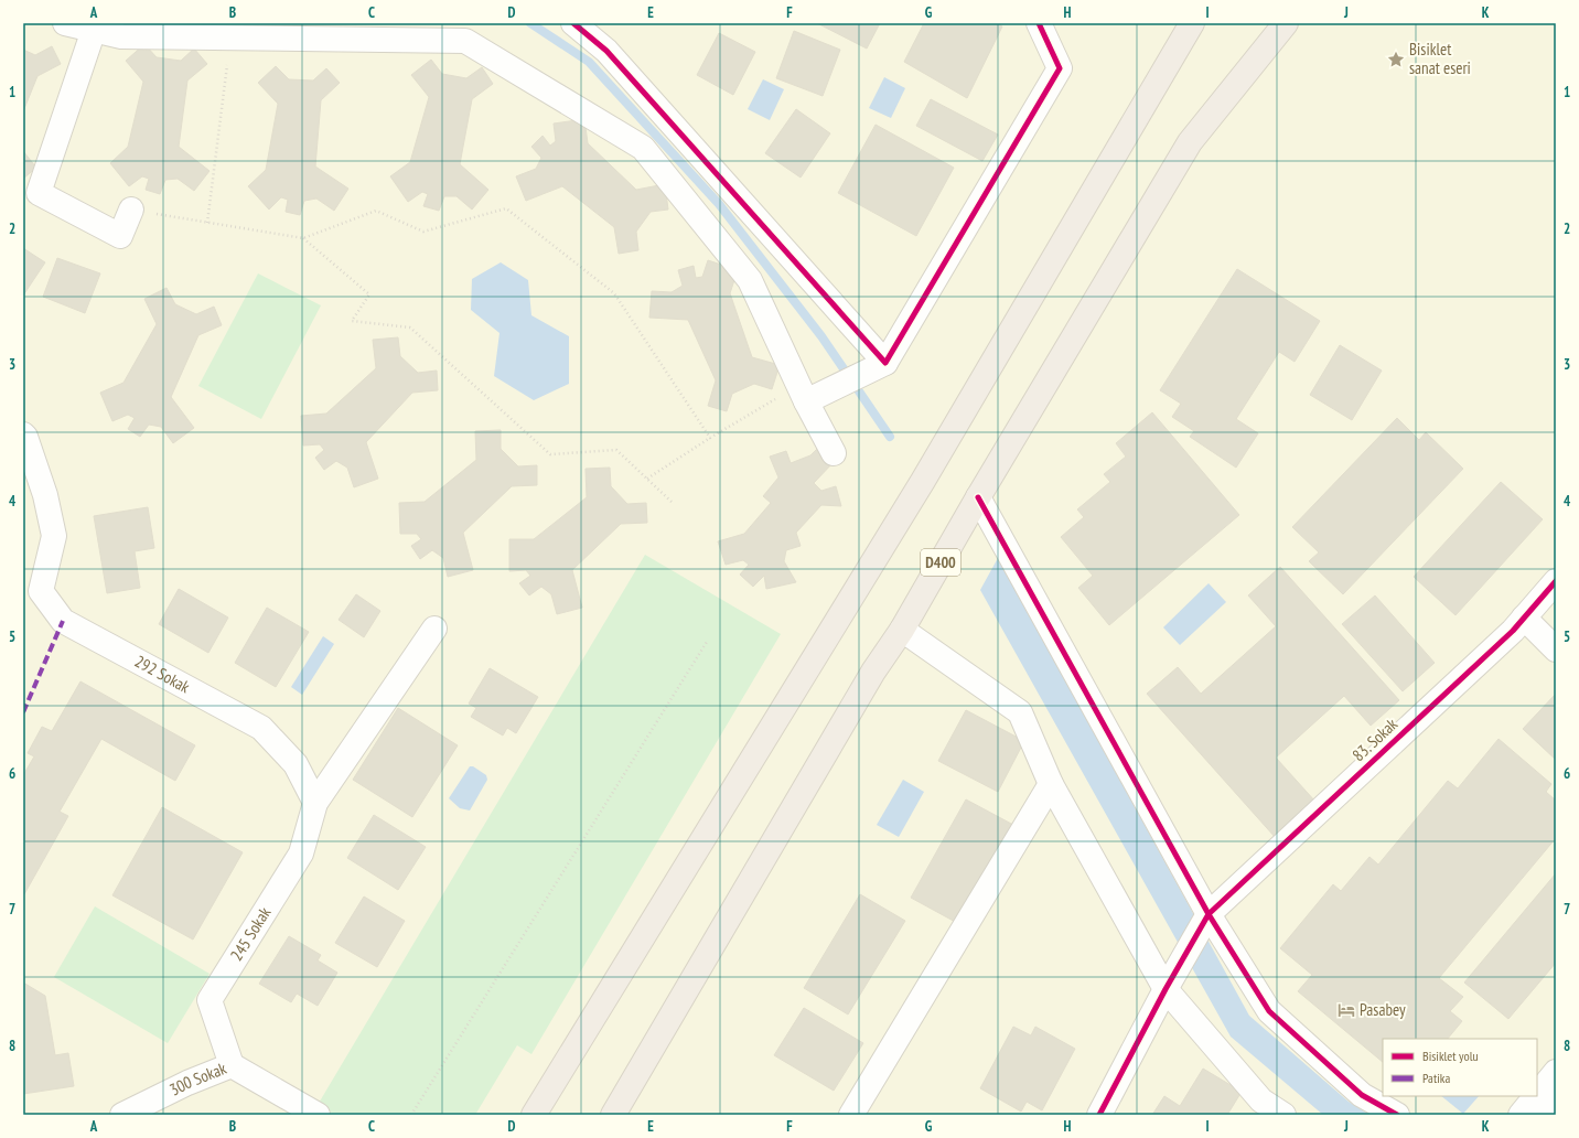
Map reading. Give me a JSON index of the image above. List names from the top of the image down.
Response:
{
  "streets": {
    "highway": ["D400"],
    "street": [
      "292 Sokak",
      "83. Sokak",
      "245 Sokak",
      "300 Sokak"
    ]
  },
  "crossings": [
    ["292 Sokak", "245 Sokak"],
    ["245 Sokak", "300 Sokak"]
  ],
  "places": {
    "place": ["Bisiklet sanat eseri"],
    "hotel": ["Pasabey"]
  },
  "legend": ["Bisiklet yolu", "Patika"],
  "grid": {
    "columns": [
      "A",
      "B",
      "C",
      "D",
      "E",
      "F",
      "G",
      "H",
      "I",
      "J",
      "K"
    ],
    "rows": [
      "1",
      "2",
      "3",
      "4",
      "5",
      "6",
      "7",
      "8"
    ]
  }
}
